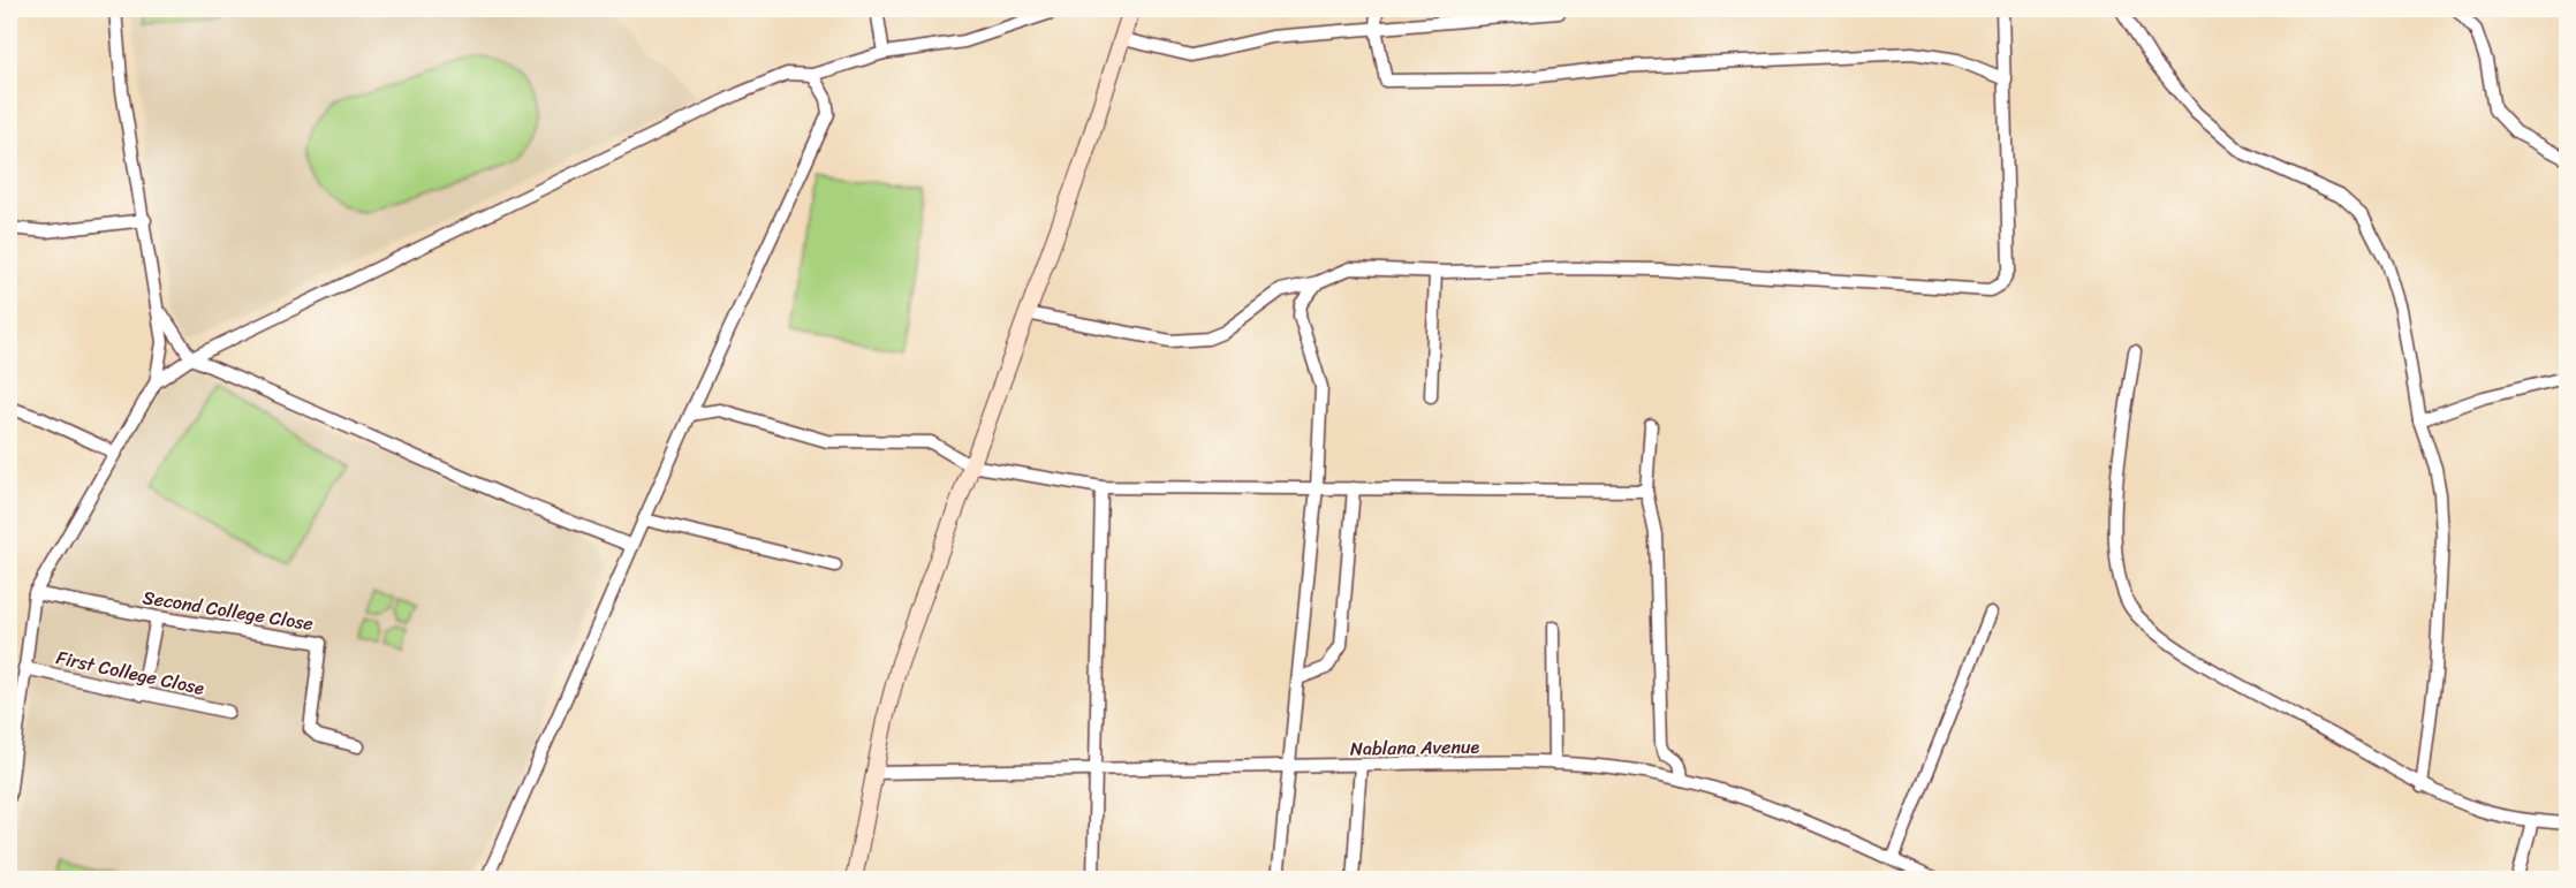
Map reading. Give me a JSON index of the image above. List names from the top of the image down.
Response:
{
  "streets": {
    "street": ["Second College Close", "First College Close", "Nablana Avenue"]
  }
}
